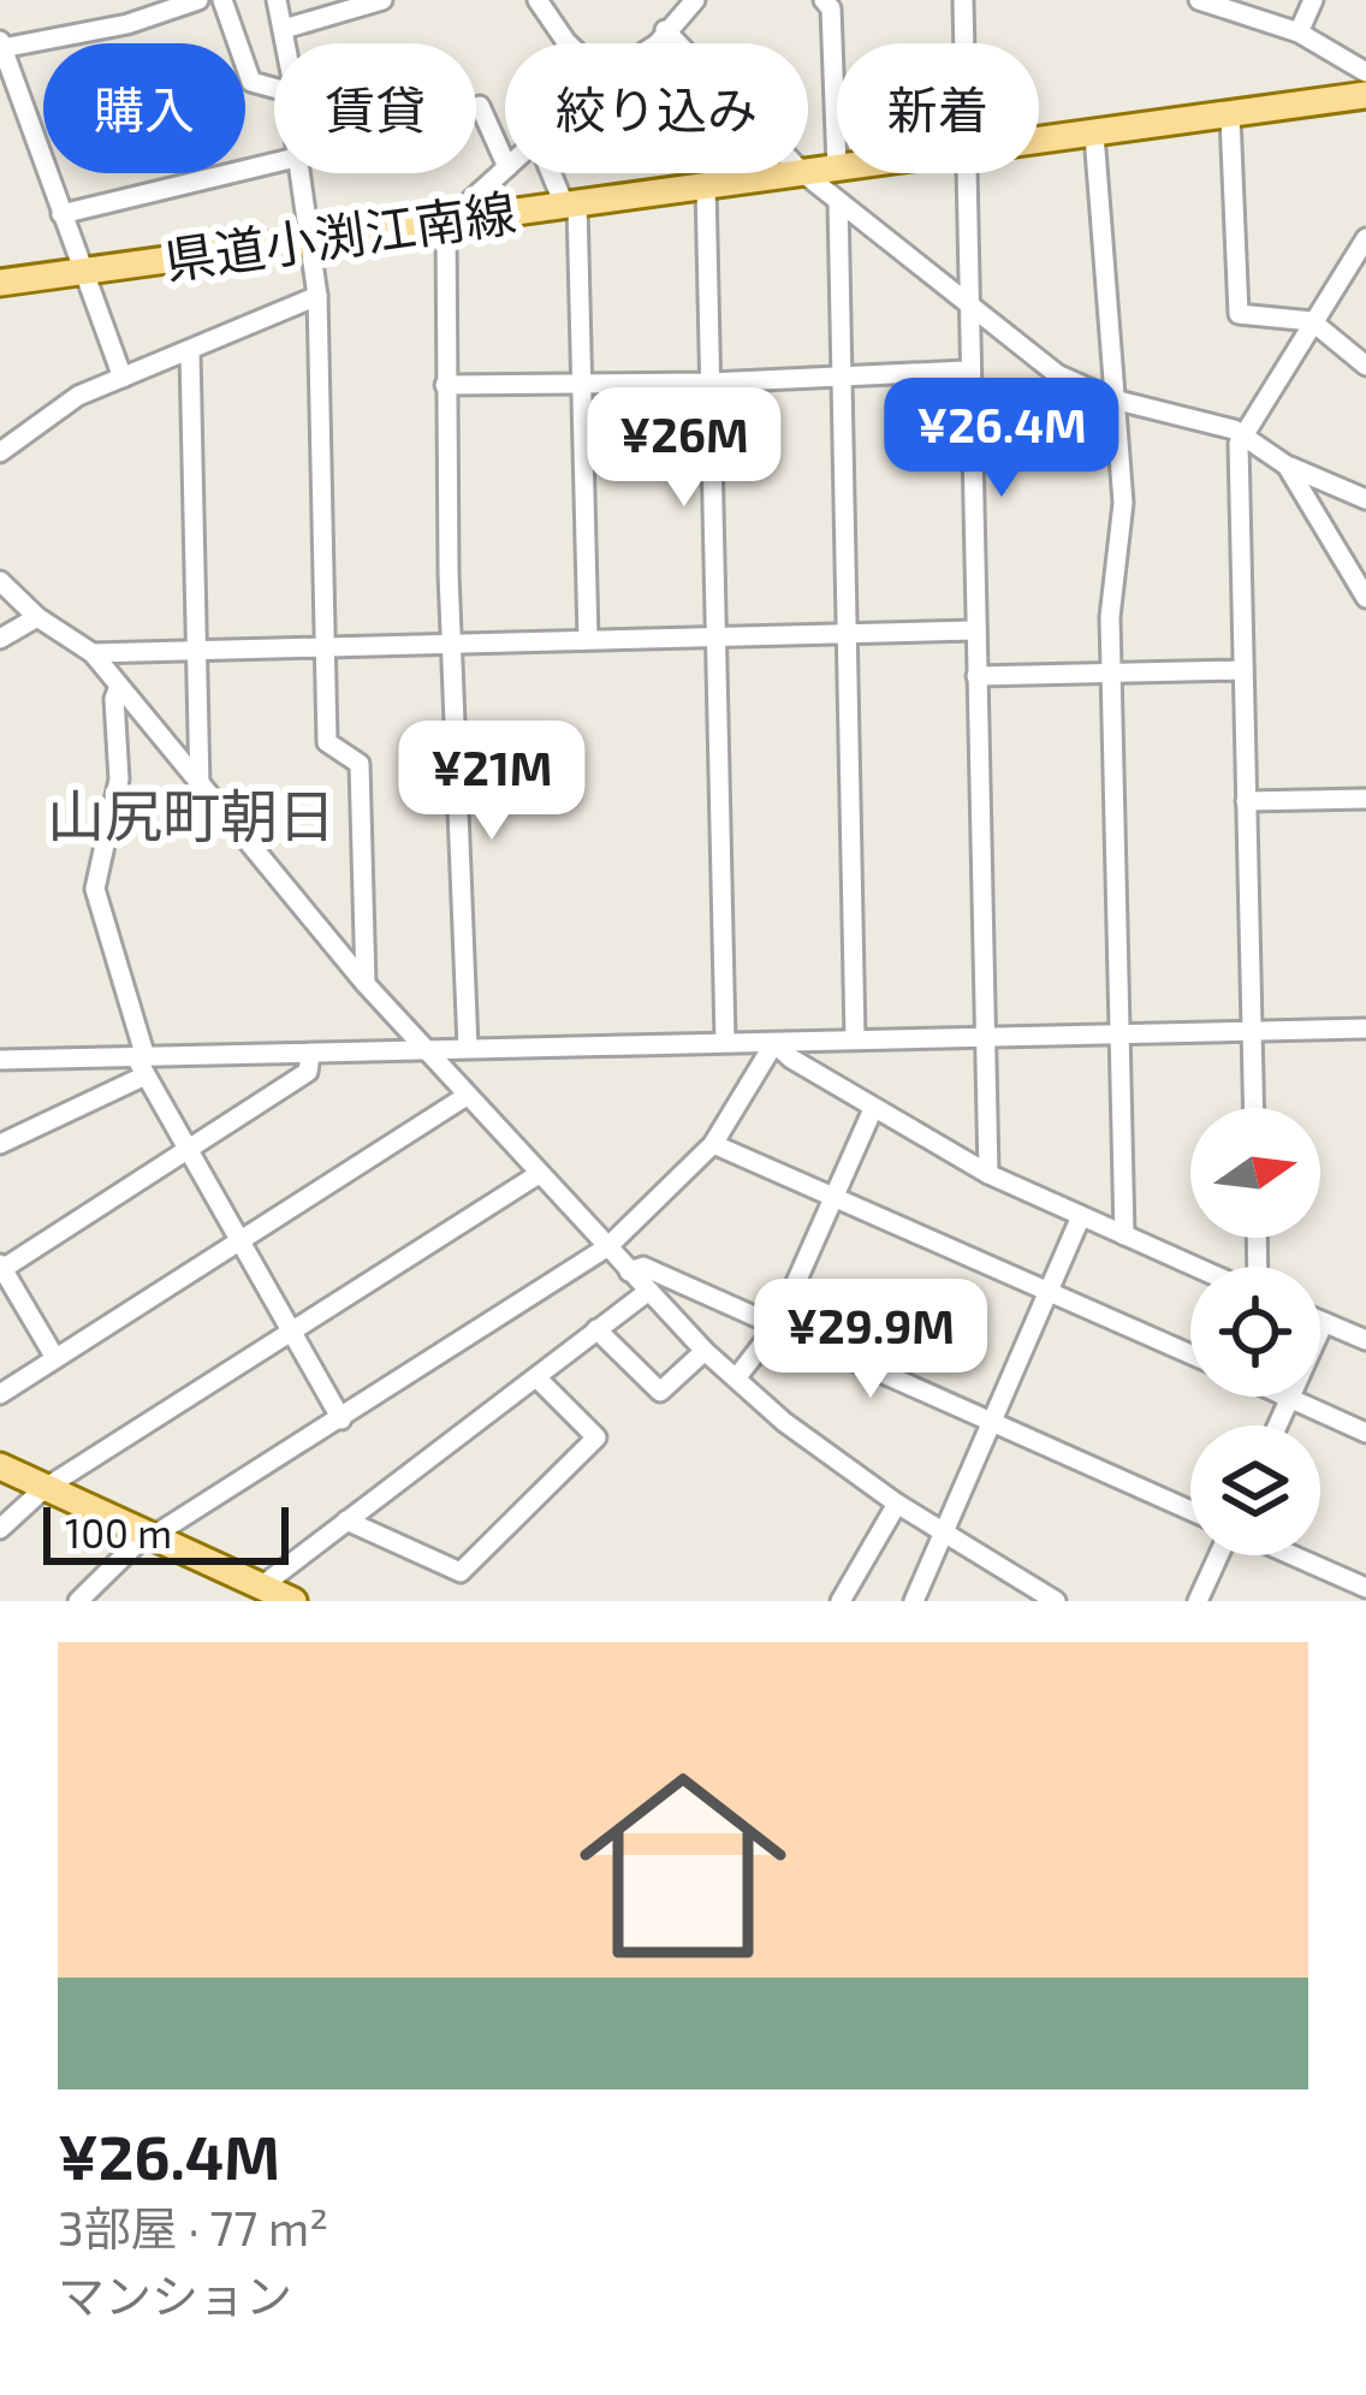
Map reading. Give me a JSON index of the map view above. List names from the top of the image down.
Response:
{
  "streets": {
    "main road": ["県道小渕江南線"]
  },
  "districts": ["山尻町朝日"],
  "scale_bar": "100 m",
  "north": "right",
  "page": {
    "chip": [
      "購入",
      "賃貸",
      "絞り込み",
      "新着"
    ],
    "price": [
      "¥26.4M",
      "¥26M",
      "¥21M",
      "¥29.9M"
    ],
    "scale": "100 m",
    "list": [
      {
        "name": "¥26.4M",
        "note": "3部屋 · 77 m² · マンション"
      }
    ]
  }
}
